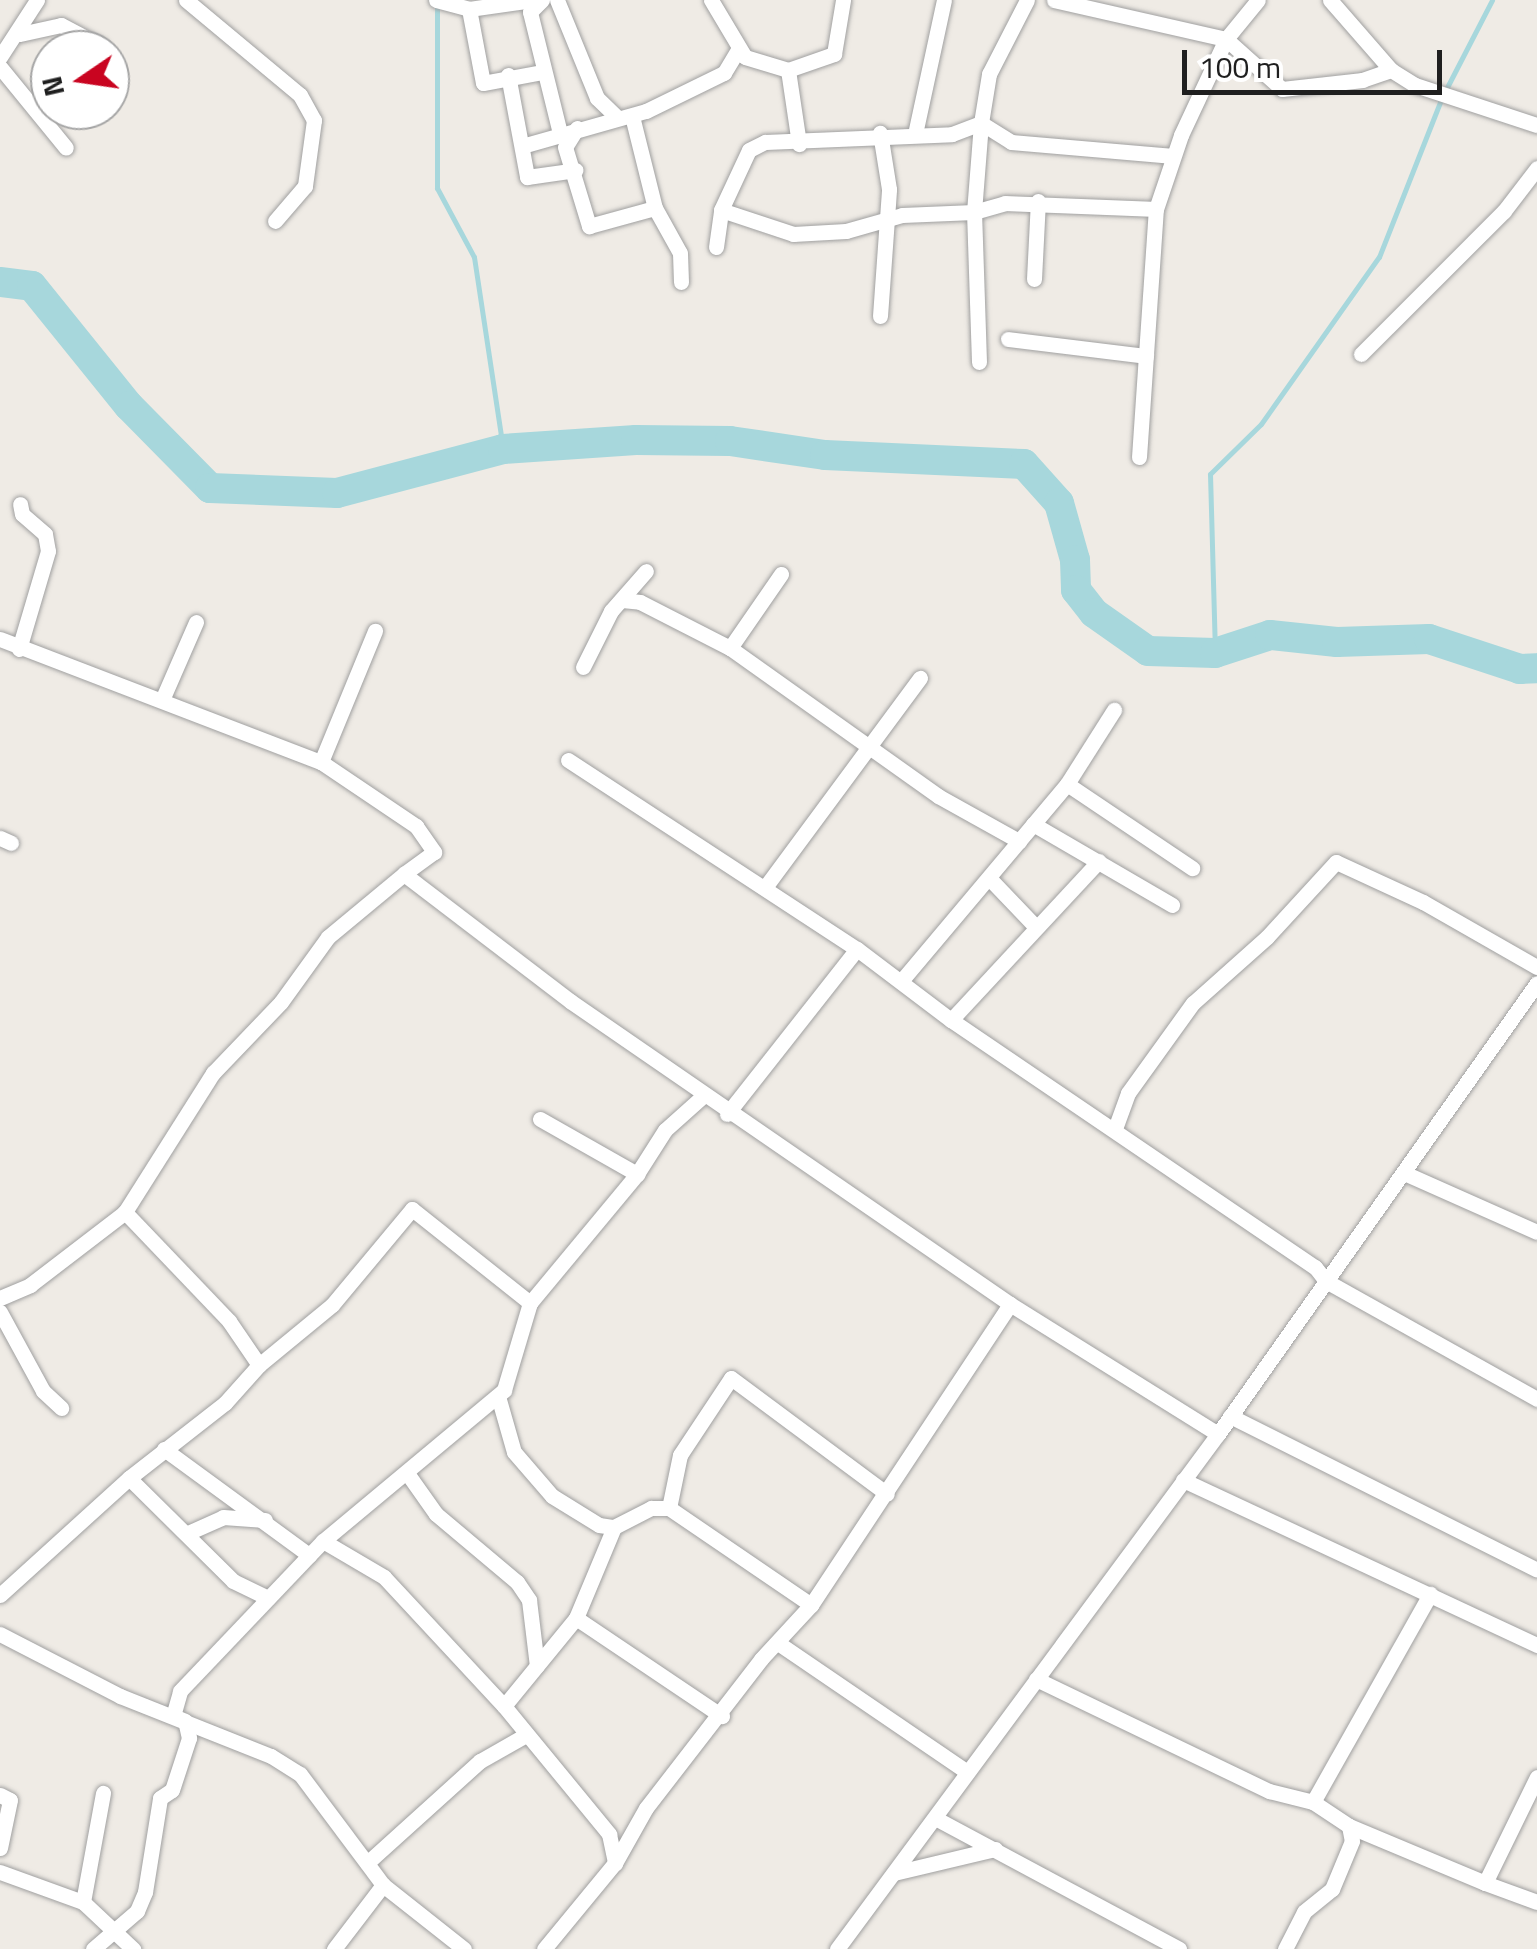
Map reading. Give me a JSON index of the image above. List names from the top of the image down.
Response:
{
  "scale_bar": "100 m",
  "north": "left"
}
